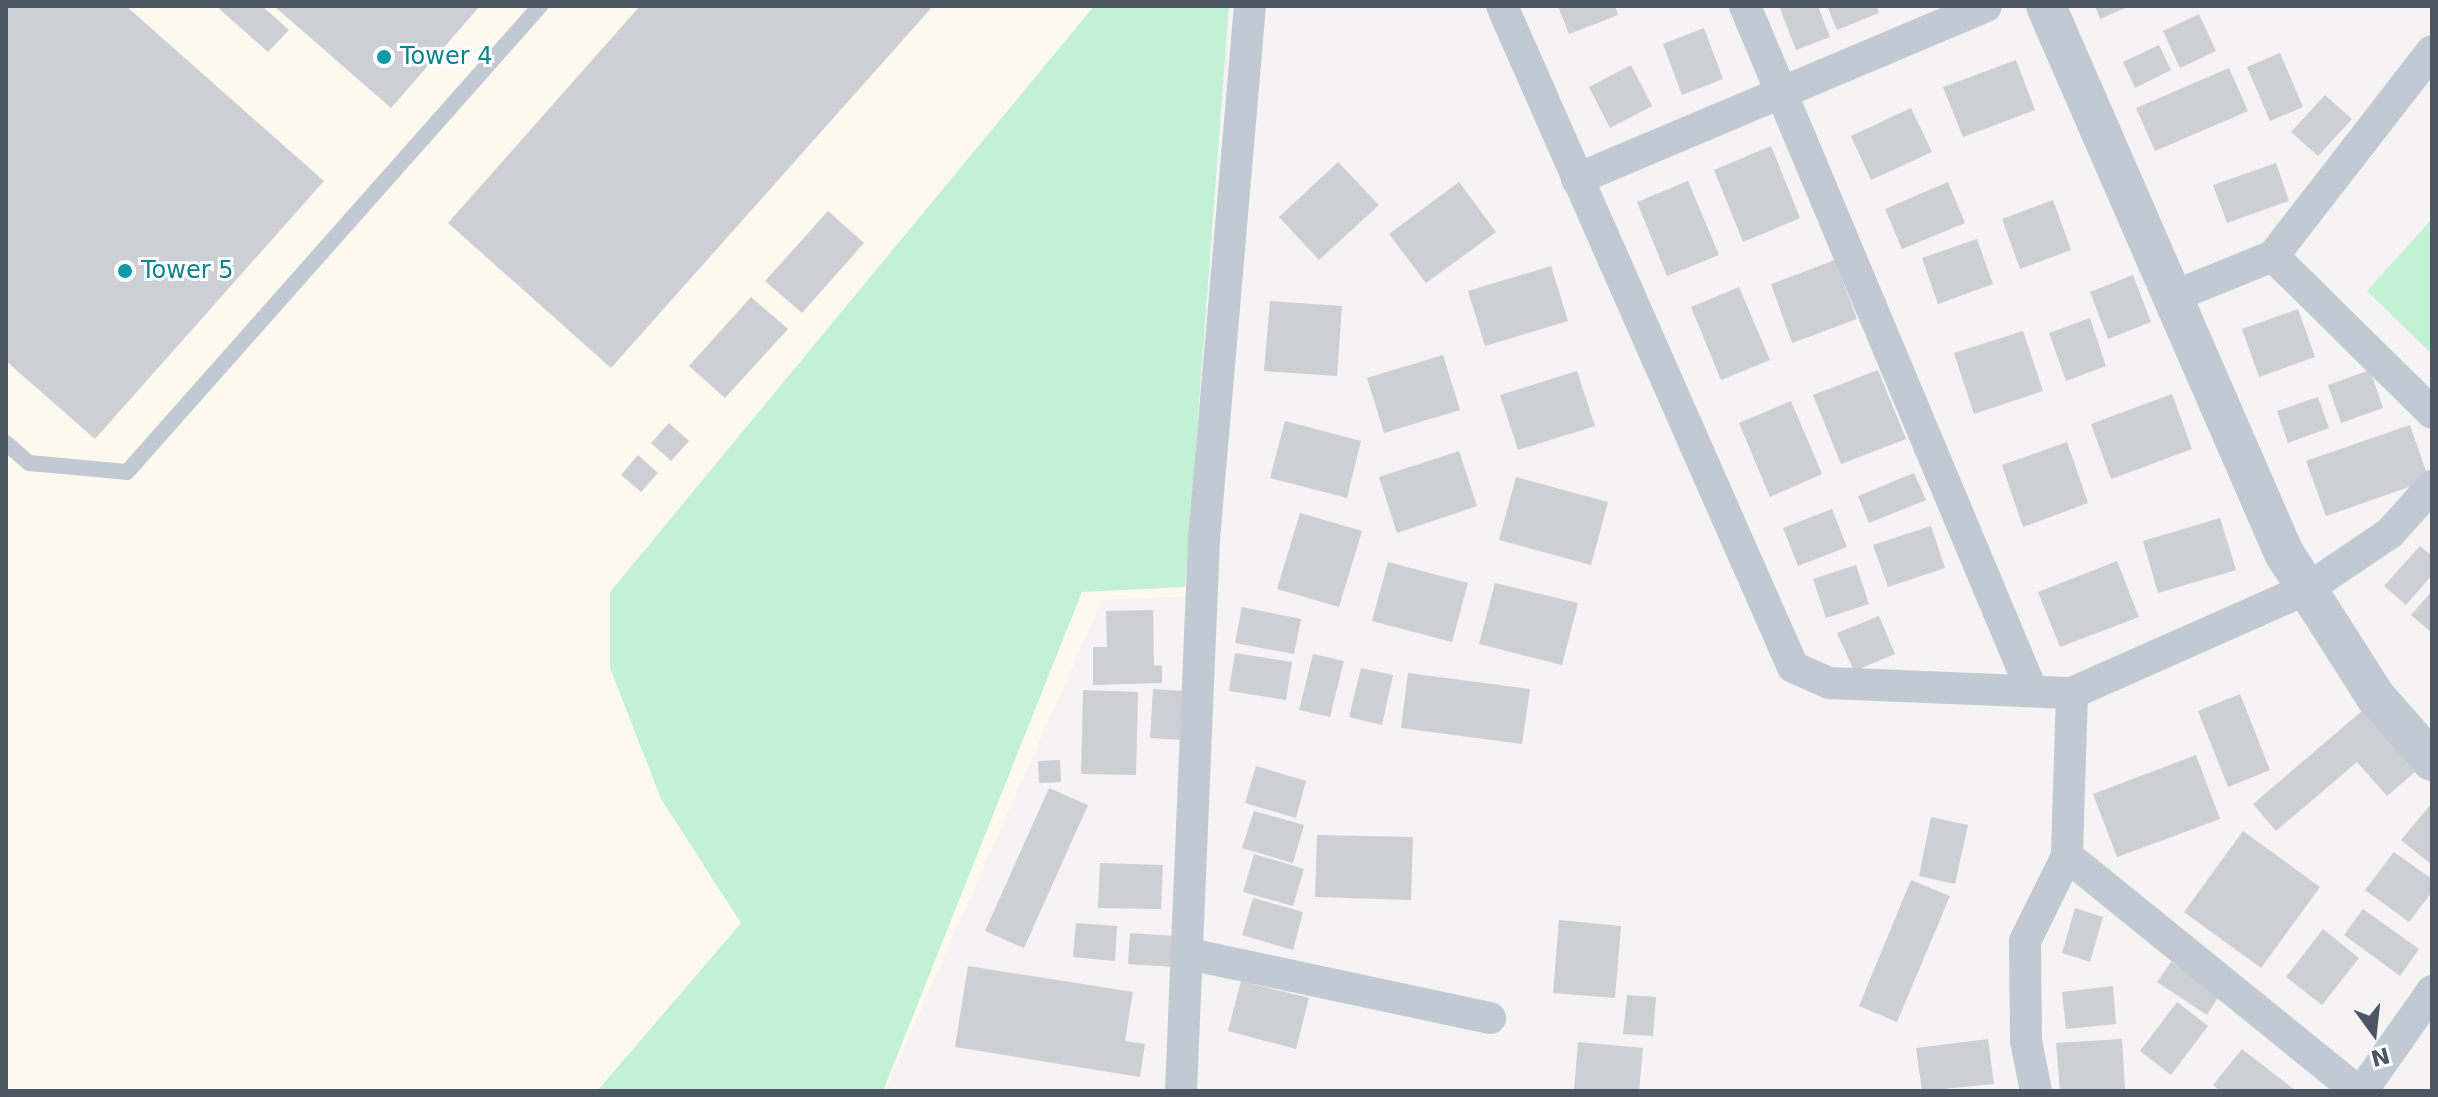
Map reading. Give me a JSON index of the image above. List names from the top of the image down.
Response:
{
  "places": ["Tower 4", "Tower 5"],
  "north": "bottom"
}
